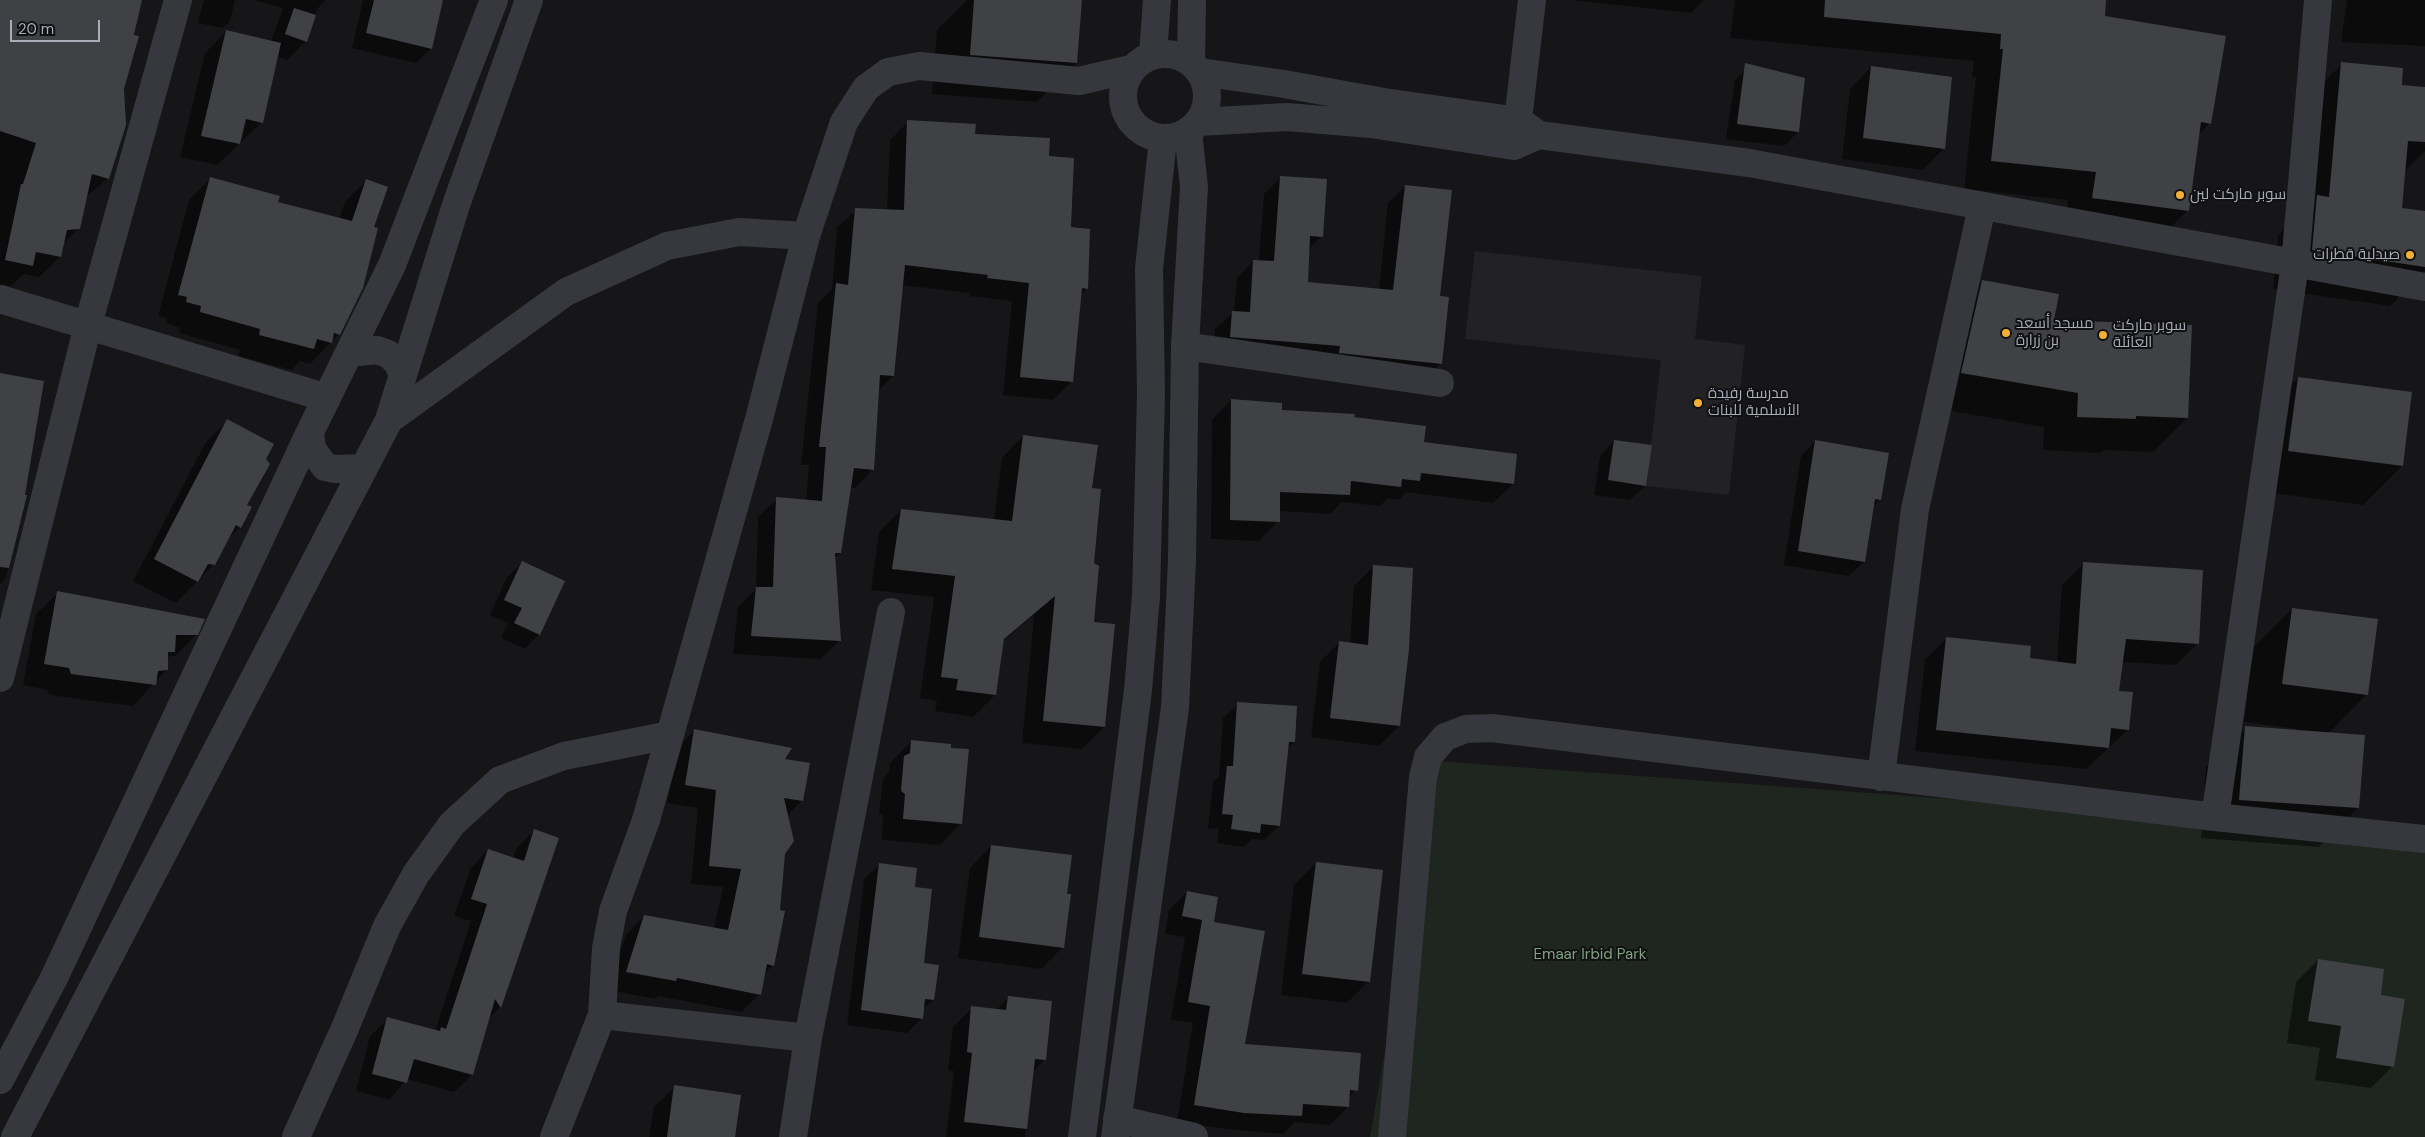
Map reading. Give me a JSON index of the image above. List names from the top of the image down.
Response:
{
  "parks": ["Emaar Irbid Park"],
  "places": [
    "سوبر ماركت لين",
    "صيدلية قطرات",
    "مسجد أسعد بن زرارة",
    "سوبر ماركت العائلة",
    "مدرسة رفيدة الأسلمية للبنات"
  ],
  "scale_bar": "20 m"
}
